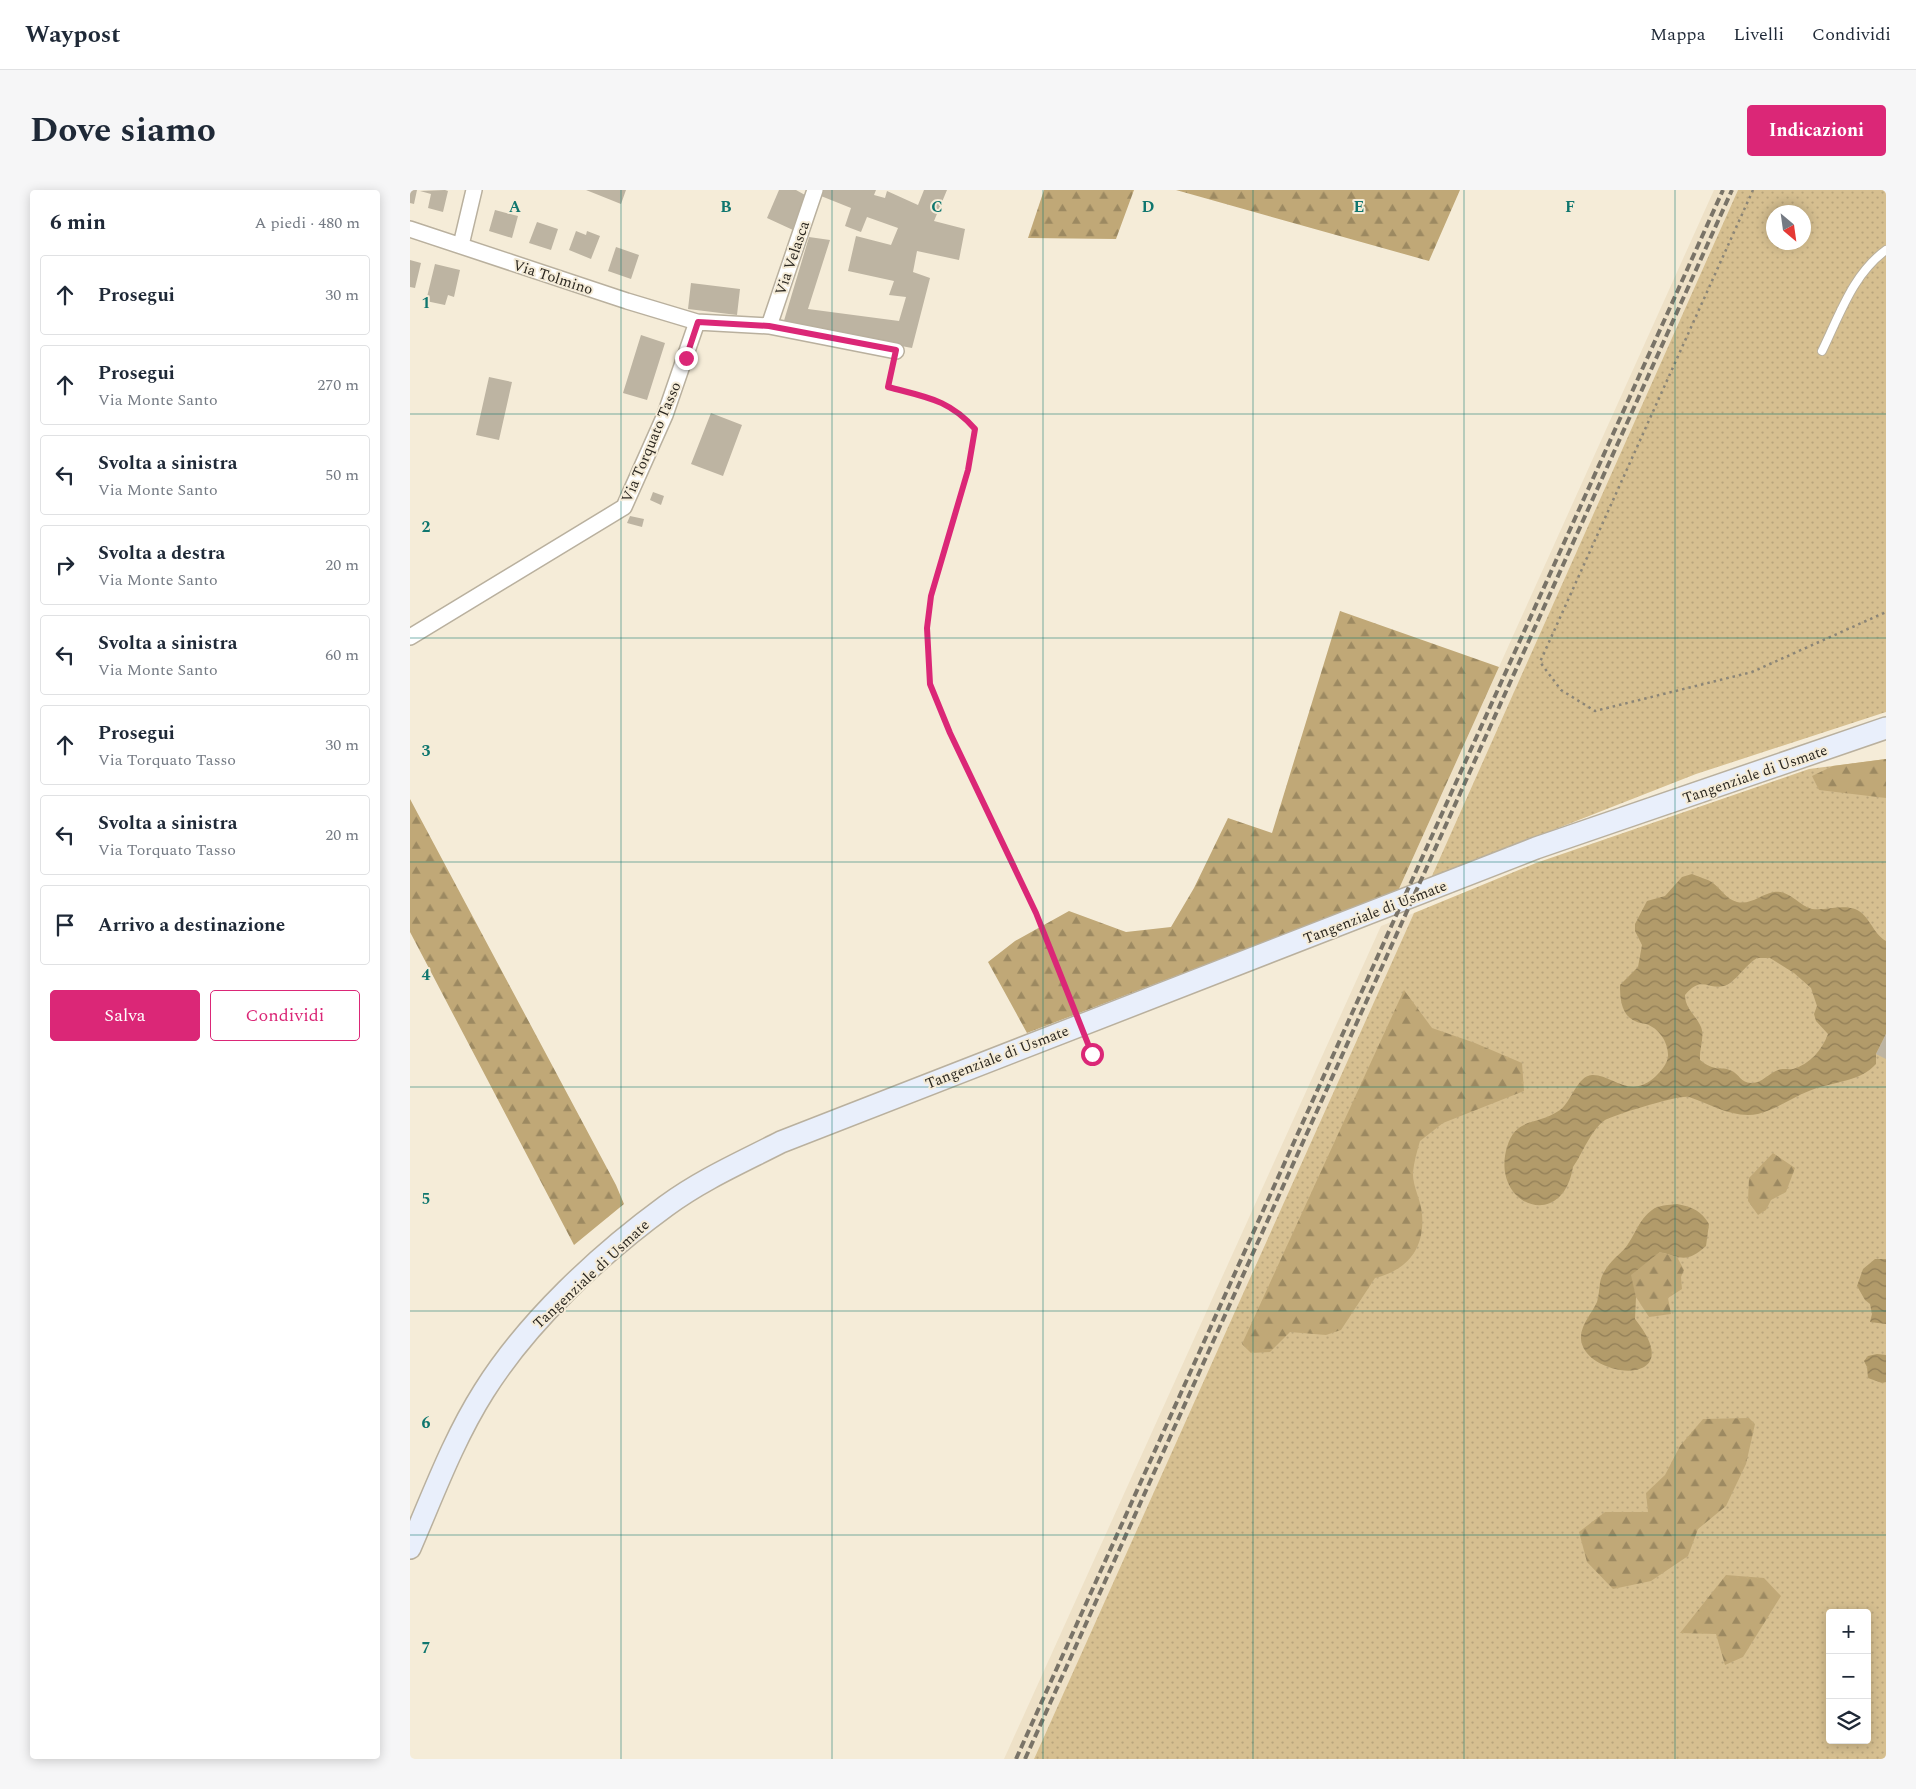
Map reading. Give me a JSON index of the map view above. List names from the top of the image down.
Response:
{
  "streets": {
    "main road": ["Tangenziale di Usmate"],
    "street": ["Via Velasca", "Via Tolmino", "Via Torquato Tasso"]
  },
  "crossings": [
    ["Via Tolmino", "Via Torquato Tasso"]
  ],
  "north": "bottom right",
  "page": {
    "header": "Waypost",
    "nav": ["Mappa", "Livelli", "Condividi"],
    "title": "Dove siamo",
    "buttons": [
      "Indicazioni",
      ["Salva", "Condividi"]
    ],
    "heading": ["6 min", "A piedi · 480 m"],
    "list": [
      ["Prosegui", "30 m"],
      ["Prosegui", "Via Monte Santo", "270 m"],
      ["Svolta a sinistra", "Via Monte Santo", "50 m"],
      ["Svolta a destra", "Via Monte Santo", "20 m"],
      ["Svolta a sinistra", "Via Monte Santo", "60 m"],
      ["Prosegui", "Via Torquato Tasso", "30 m"],
      ["Svolta a sinistra", "Via Torquato Tasso", "20 m"],
      "Arrivo a destinazione"
    ],
    "map_buttons": ["+", "−"]
  },
  "grid": {
    "columns": [
      "A",
      "B",
      "C",
      "D",
      "E",
      "F"
    ],
    "rows": [
      "1",
      "2",
      "3",
      "4",
      "5",
      "6",
      "7"
    ]
  }
}
